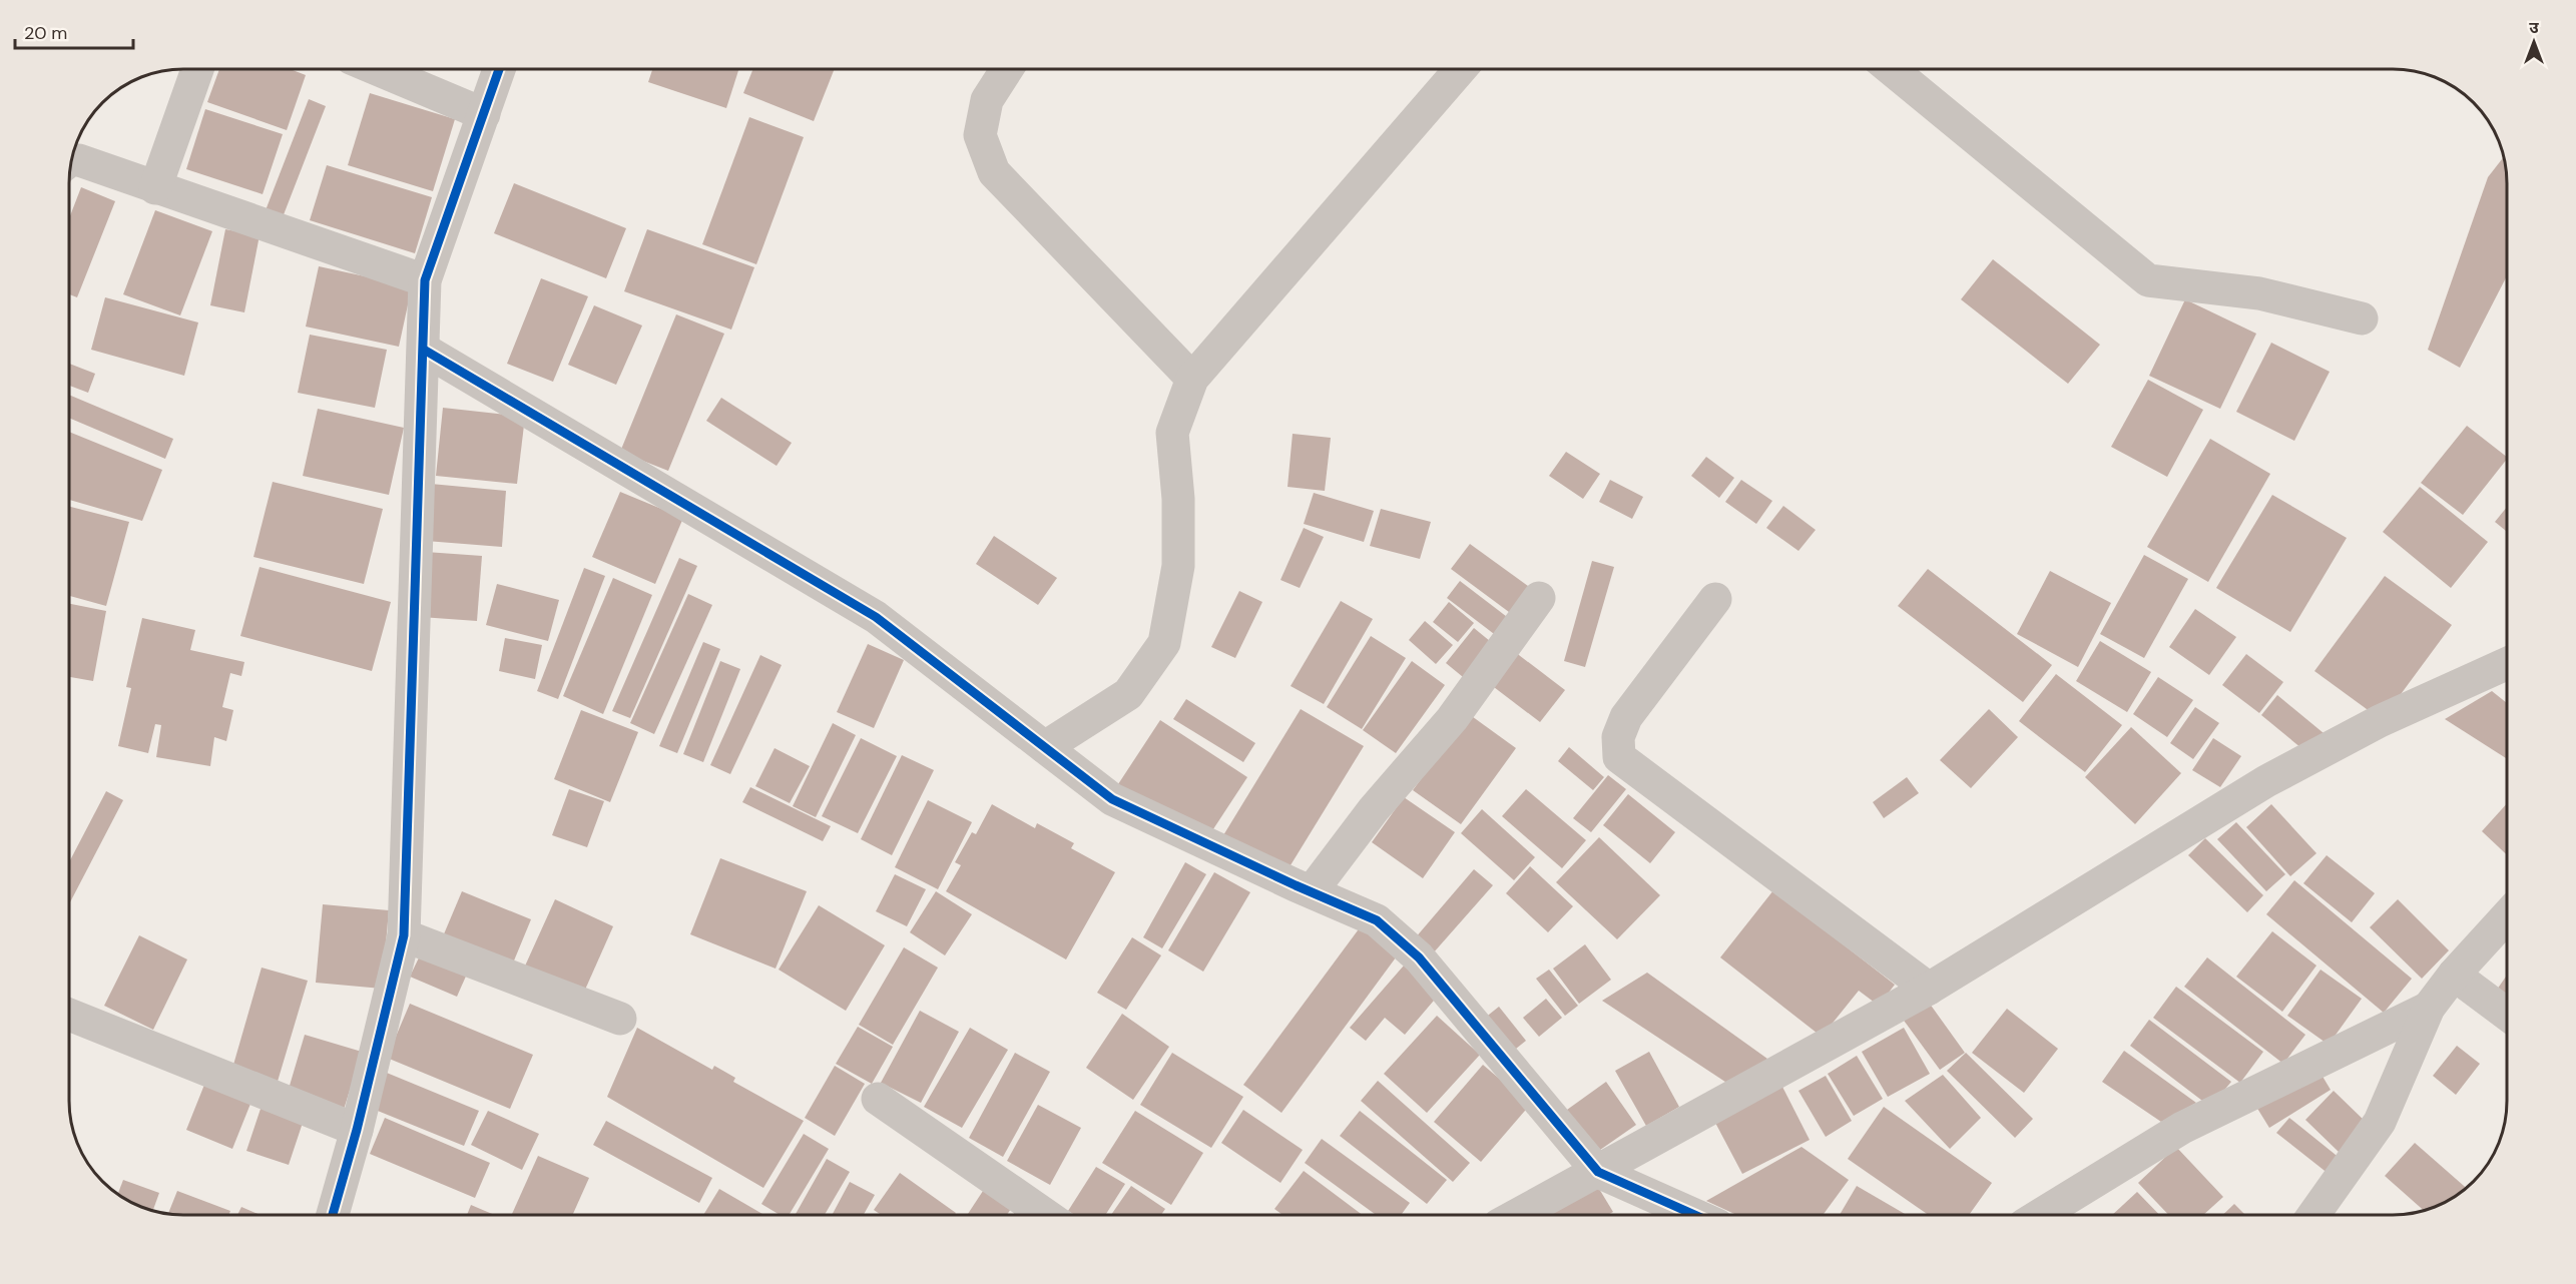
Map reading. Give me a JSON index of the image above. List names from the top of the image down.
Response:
{
  "scale_bar": "20 m",
  "north": "top"
}
